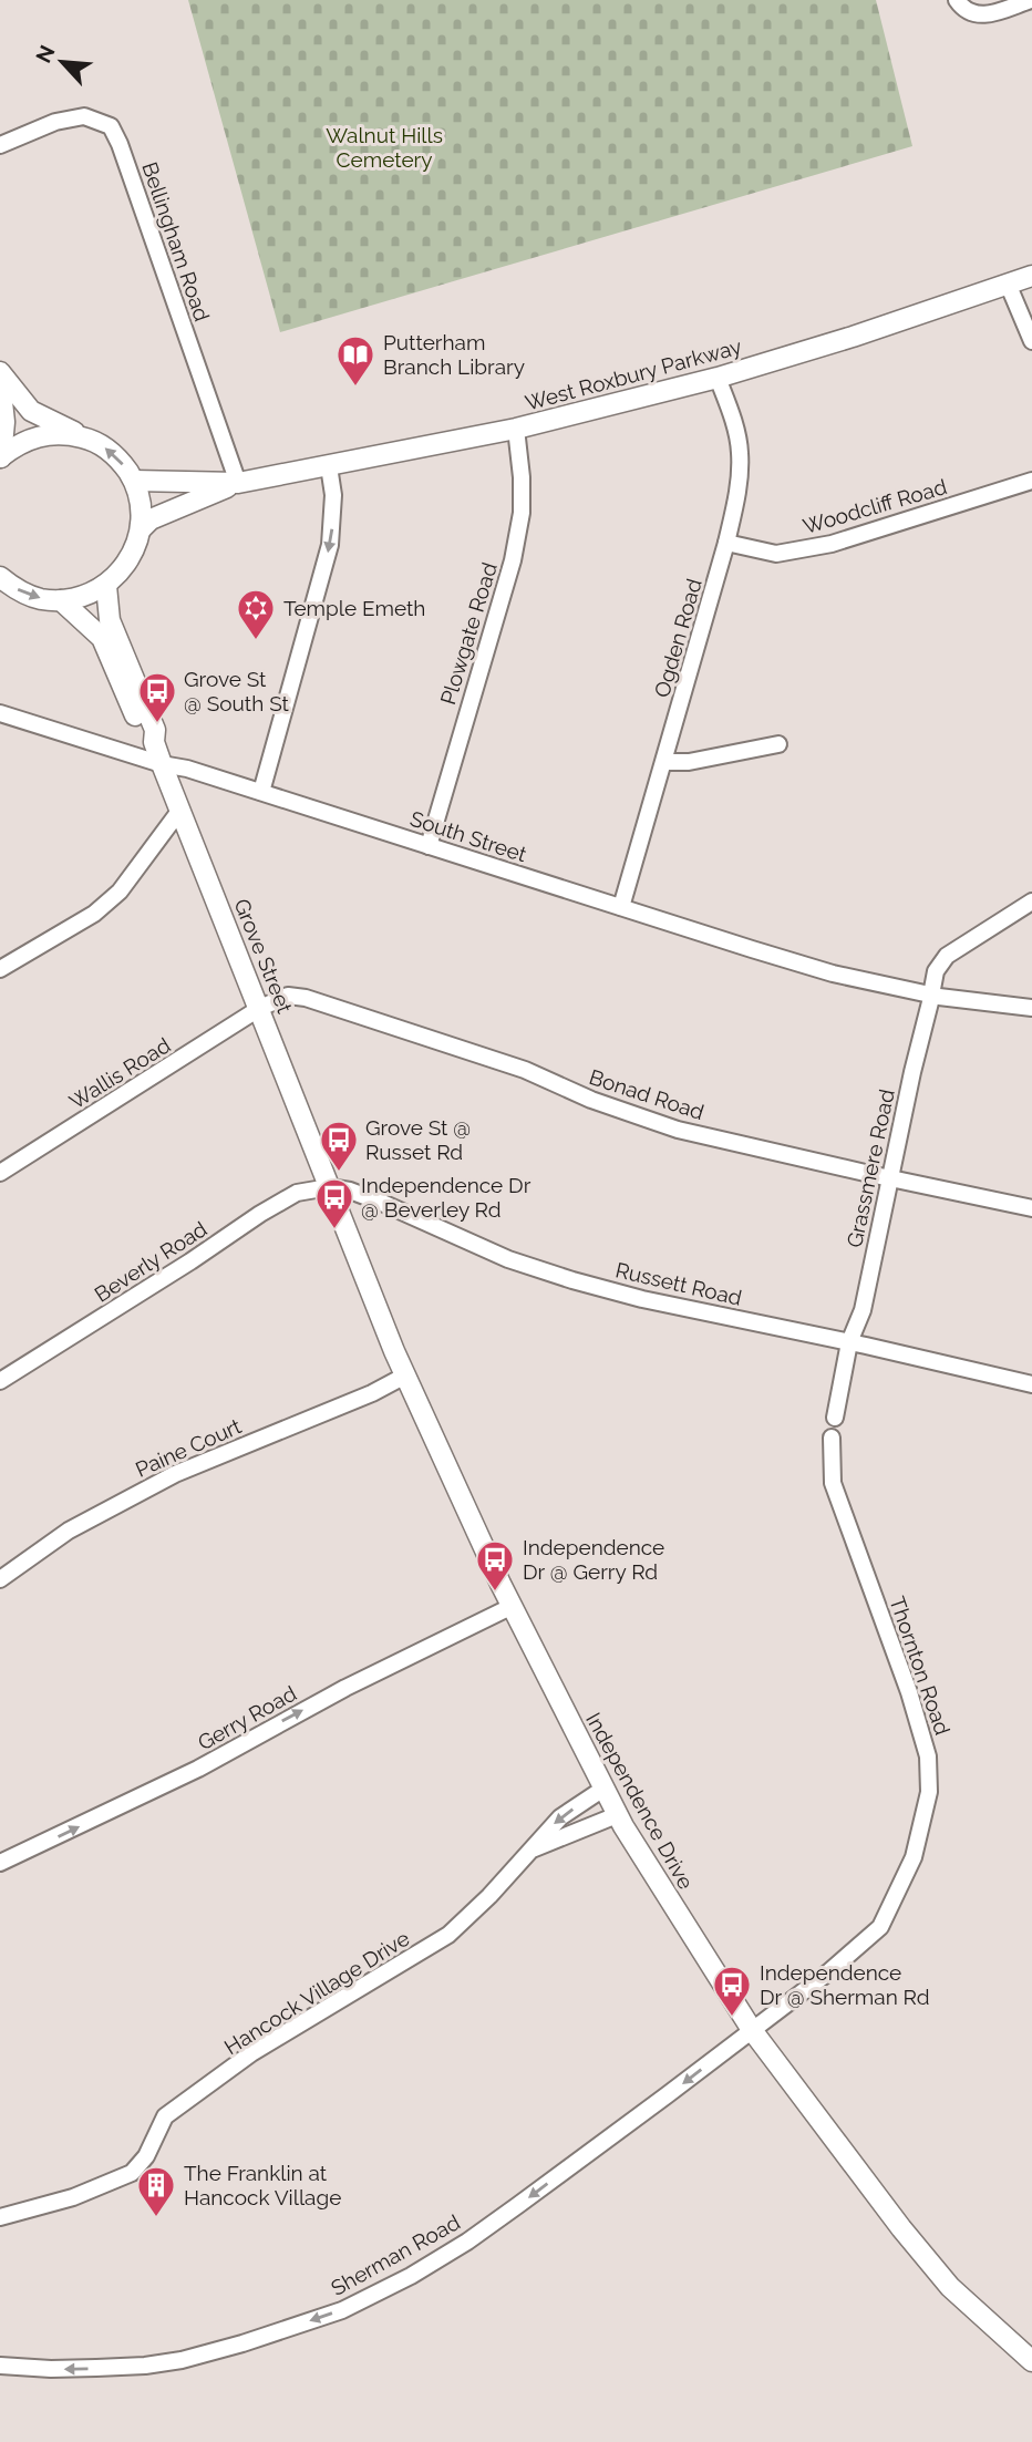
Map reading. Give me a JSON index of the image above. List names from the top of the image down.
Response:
{
  "streets": {
    "main road": ["West Roxbury Parkway", "Grove Street", "Independence Drive"],
    "street": [
      "Bellingham Road",
      "Woodcliff Road",
      "Plowgate Road",
      "Ogden Road",
      "South Street",
      "Wallis Road",
      "Bonad Road",
      "Grassmere Road",
      "Beverly Road",
      "Russett Road",
      "Paine Court",
      "Thornton Road",
      "Gerry Road",
      "Hancock Village Drive",
      "Sherman Road"
    ]
  },
  "crossings": [
    ["Bellingham Road", "West Roxbury Parkway"],
    ["West Roxbury Parkway", "Plowgate Road"],
    ["West Roxbury Parkway", "Ogden Road"],
    ["Woodcliff Road", "Ogden Road"],
    ["Plowgate Road", "South Street"],
    ["Ogden Road", "South Street"],
    ["South Street", "Grove Street"],
    ["South Street", "Grassmere Road"],
    ["Grove Street", "Wallis Road"],
    ["Grove Street", "Bonad Road"],
    ["Grove Street", "Beverly Road"],
    ["Grove Street", "Russett Road"],
    ["Grove Street", "Independence Drive"],
    ["Wallis Road", "Bonad Road"],
    ["Bonad Road", "Grassmere Road"],
    ["Grassmere Road", "Russett Road"],
    ["Beverly Road", "Russett Road"],
    ["Beverly Road", "Independence Drive"],
    ["Russett Road", "Independence Drive"],
    ["Paine Court", "Independence Drive"],
    ["Thornton Road", "Independence Drive"],
    ["Thornton Road", "Sherman Road"],
    ["Gerry Road", "Independence Drive"],
    ["Independence Drive", "Hancock Village Drive"],
    ["Independence Drive", "Sherman Road"]
  ],
  "one_way": ["Gerry Road", "Sherman Road"],
  "parks": ["Walnut Hills Cemetery"],
  "places": {
    "library": ["Putterham Branch Library"],
    "synagogue": ["Temple Emeth"],
    "bus stop": [
      "Grove St @ South St",
      "Grove St @ Russet Rd",
      "Independence Dr @ Beverley Rd",
      "Independence Dr @ Gerry Rd",
      "Independence Dr @ Sherman Rd"
    ],
    "building": ["The Franklin at Hancock Village"]
  },
  "north": "top left"
}
